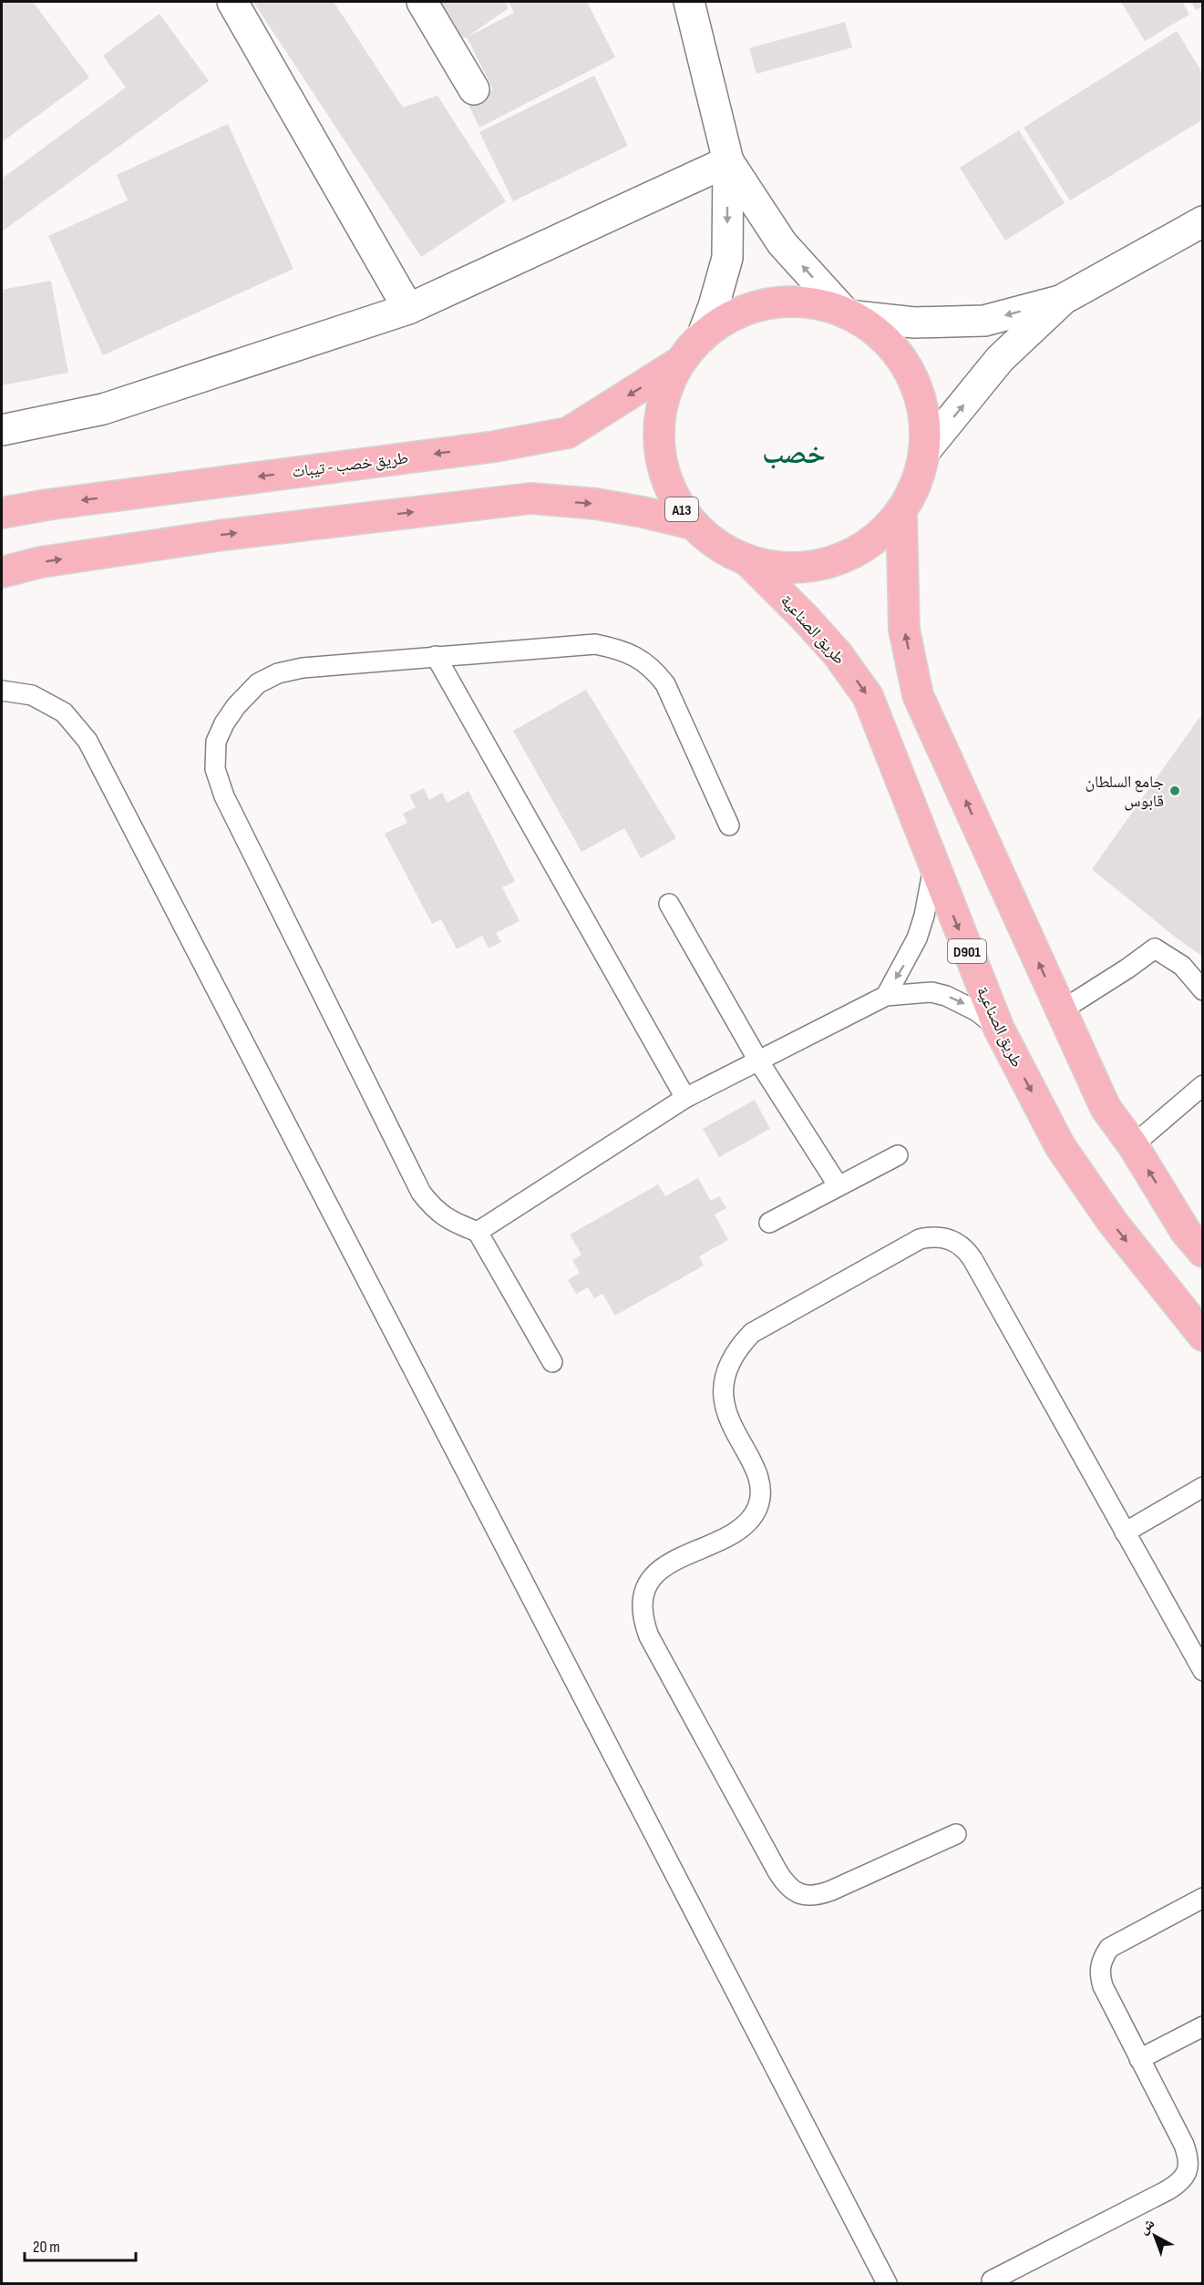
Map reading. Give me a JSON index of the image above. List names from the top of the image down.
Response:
{
  "streets": {
    "highway": [
      "طريق خصب - تيبات",
      "A13",
      "طريق الصناعية",
      "D901"
    ]
  },
  "crossings": [
    ["طريق خصب - تيبات", "A13"],
    ["A13", "طريق الصناعية"]
  ],
  "districts": ["خصب"],
  "places": ["جامع السلطان قابوس"],
  "scale_bar": "20 m",
  "north": "top left"
}
